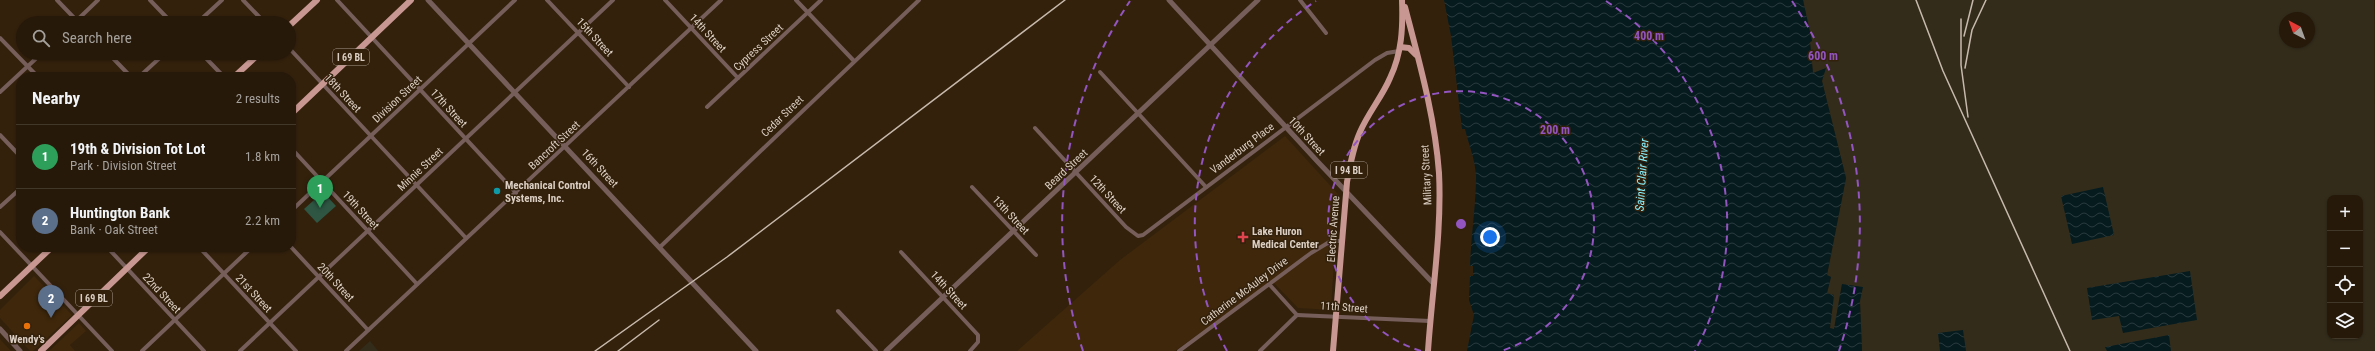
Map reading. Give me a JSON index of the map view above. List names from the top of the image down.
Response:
{
  "streets": {
    "main road": [
      "I 69 BL",
      "I 94 BL",
      "Military Street",
      "Electric Avenue"
    ],
    "street": [
      "14th Street",
      "15th Street",
      "Cypress Street",
      "18th Street",
      "Division Street",
      "17th Street",
      "Cedar Street",
      "10th Street",
      "Bancroft Street",
      "Vanderburg Place",
      "16th Street",
      "Minnie Street",
      "Beard Street",
      "12th Street",
      "19th Street",
      "13th Street",
      "20th Street",
      "Catherine McAuley Drive",
      "22nd Street",
      "21st Street",
      "11th Street"
    ]
  },
  "crossings": [
    ["14th Street", "Cypress Street"],
    ["14th Street", "Bancroft Street"],
    ["14th Street", "Beard Street"],
    ["15th Street", "Bancroft Street"],
    ["15th Street", "Minnie Street"],
    ["I 69 BL", "18th Street"],
    ["I 69 BL", "17th Street"],
    ["I 69 BL", "22nd Street"],
    ["18th Street", "Division Street"],
    ["18th Street", "Bancroft Street"],
    ["18th Street", "Minnie Street"],
    ["Division Street", "17th Street"],
    ["Division Street", "16th Street"],
    ["Division Street", "19th Street"],
    ["17th Street", "Bancroft Street"],
    ["17th Street", "Minnie Street"],
    ["Cedar Street", "16th Street"],
    ["10th Street", "Vanderburg Place"],
    ["10th Street", "Beard Street"],
    ["10th Street", "Military Street"],
    ["10th Street", "Electric Avenue"],
    ["Bancroft Street", "16th Street"],
    ["Bancroft Street", "19th Street"],
    ["Bancroft Street", "20th Street"],
    ["Vanderburg Place", "12th Street"],
    ["Vanderburg Place", "Electric Avenue"],
    ["16th Street", "Minnie Street"],
    ["Minnie Street", "19th Street"],
    ["Minnie Street", "20th Street"],
    ["Minnie Street", "21st Street"],
    ["Beard Street", "12th Street"],
    ["Beard Street", "13th Street"],
    ["Military Street", "Electric Avenue"],
    ["Military Street", "11th Street"],
    ["Electric Avenue", "Catherine McAuley Drive"],
    ["Electric Avenue", "11th Street"]
  ],
  "water": ["Saint Clair River"],
  "places": {
    "other": ["Mechanical Control Systems, Inc.", "Wendy's"],
    "health": ["Lake Huron Medical Center"]
  },
  "north": "top left",
  "page": {
    "search": "Search here",
    "heading": ["Nearby", "2 results"],
    "list": [
      {
        "mark": "1",
        "name": "19th & Division Tot Lot",
        "note": "Park · Division Street",
        "value": "1.8 km"
      },
      {
        "mark": "2",
        "name": "Huntington Bank",
        "note": "Bank · Oak Street",
        "value": "2.2 km"
      }
    ],
    "pins": ["1", "2"],
    "map_buttons": ["+", "−"]
  },
  "rings": ["400 m", "600 m", "200 m"]
}
